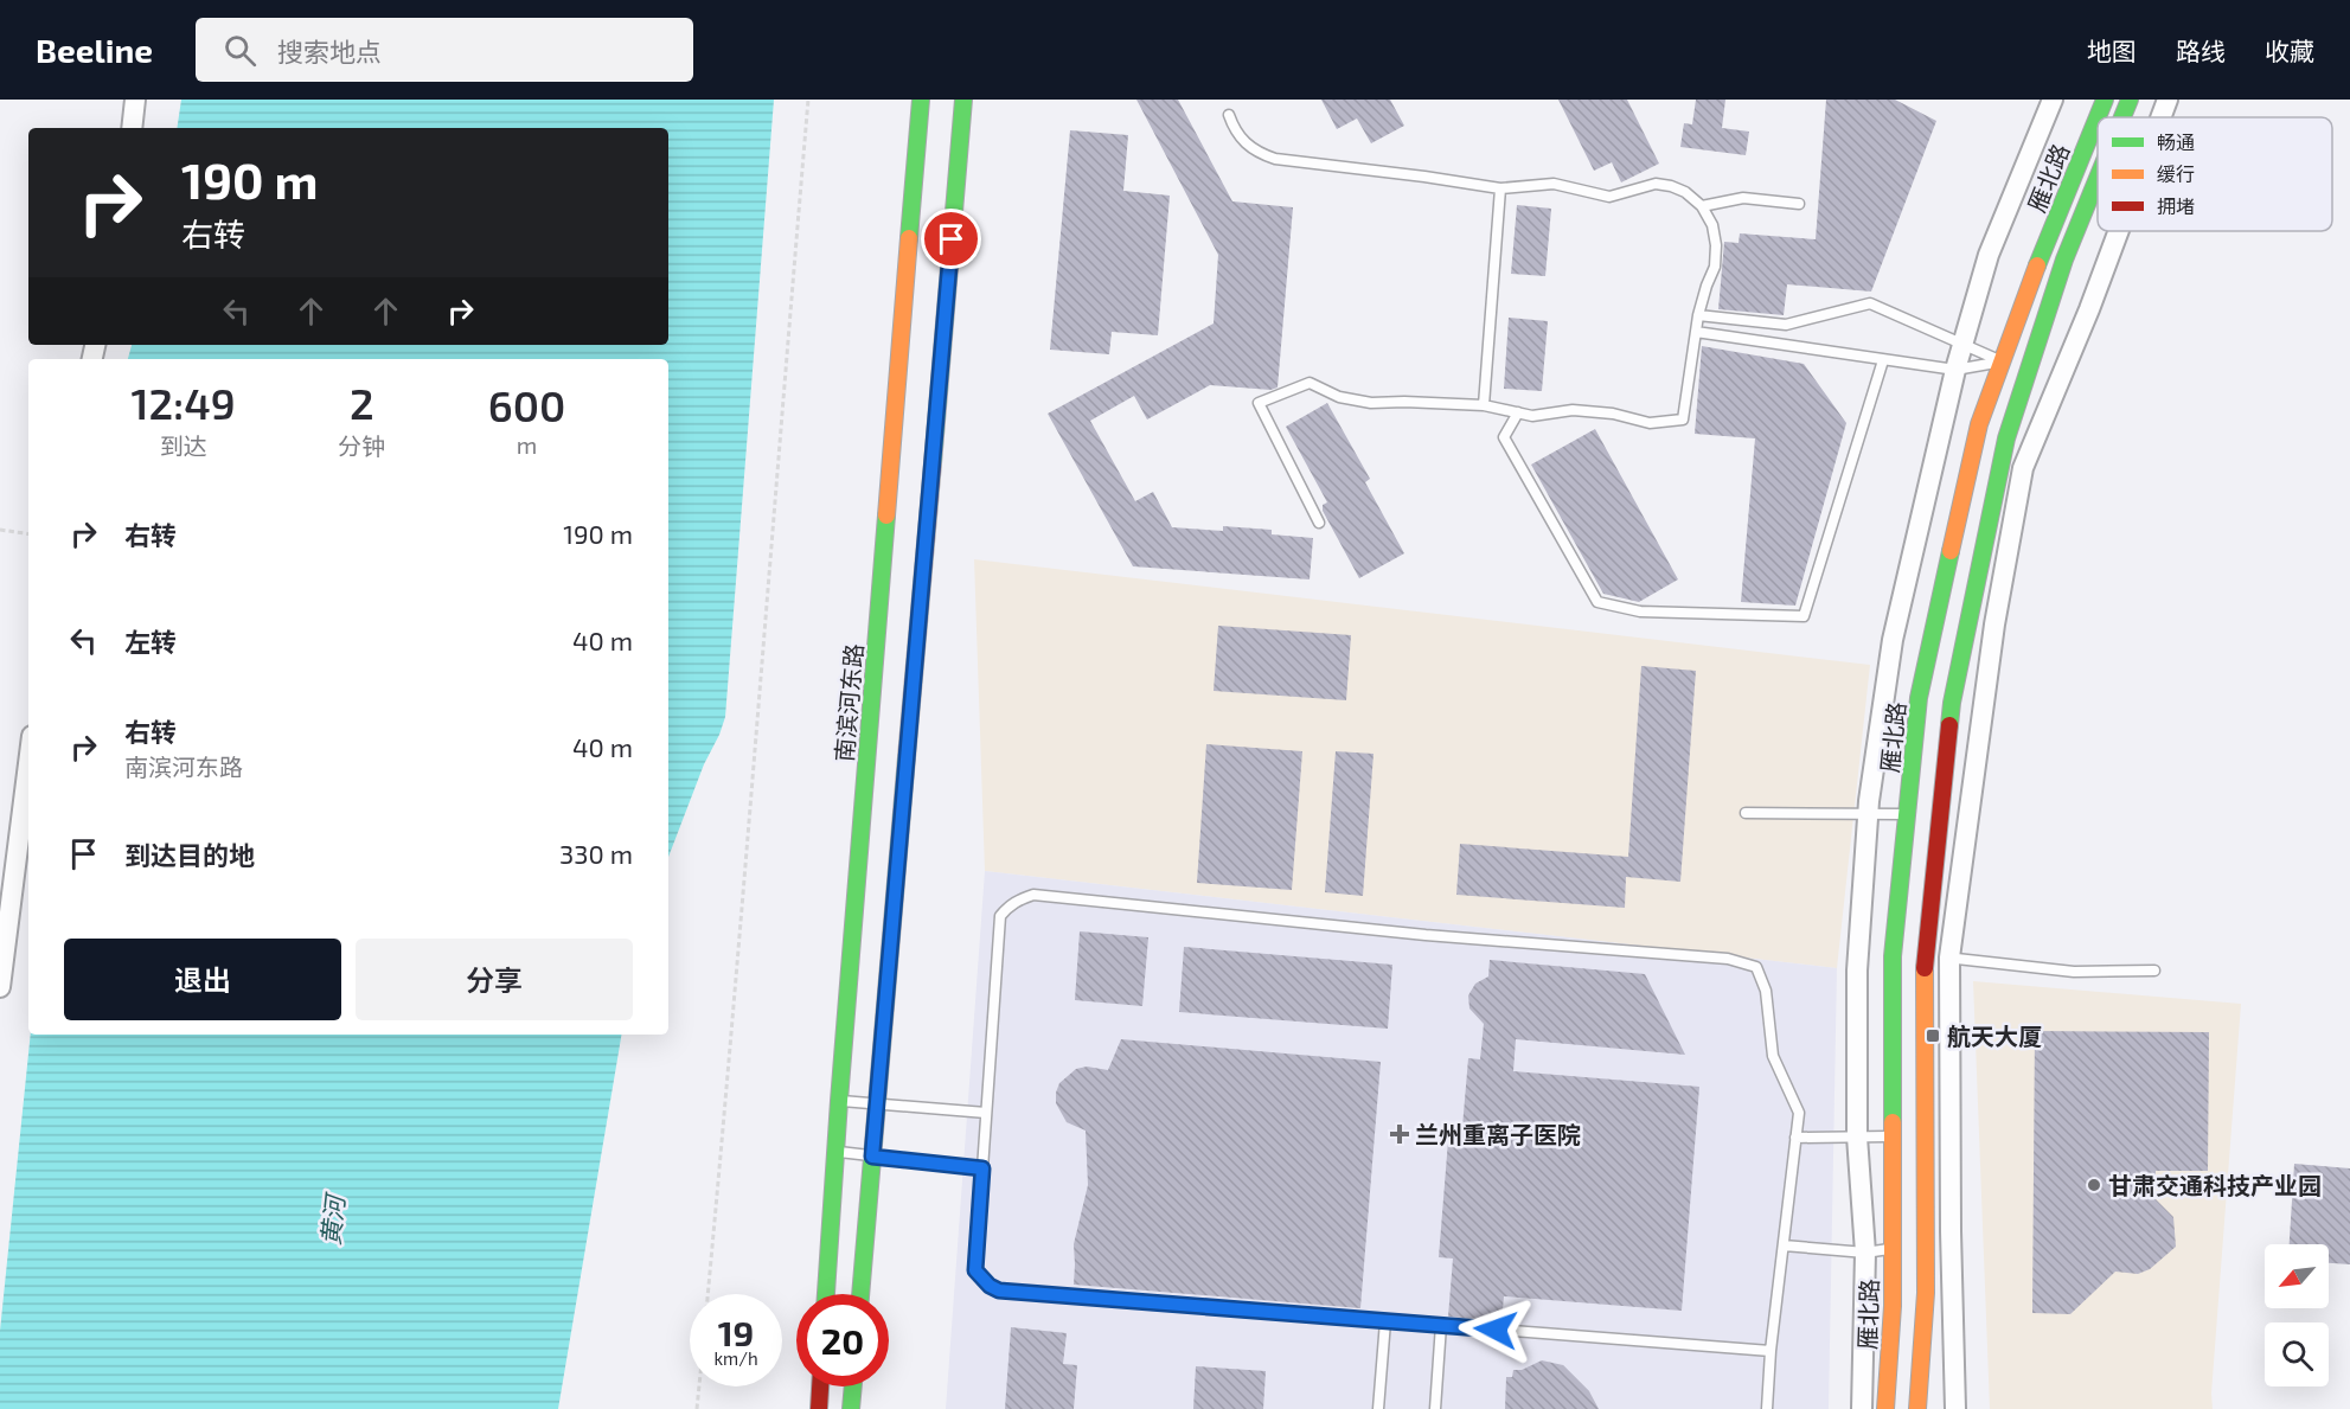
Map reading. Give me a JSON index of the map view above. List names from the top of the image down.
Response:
{
  "streets": {
    "main road": ["雁北路", "南滨河东路"]
  },
  "water": ["黄河"],
  "places": {
    "transit": ["航天大厦"],
    "health": ["兰州重离子医院"],
    "other": ["甘肃交通科技产业园"]
  },
  "legend": ["畅通", "缓行", "拥堵"],
  "north": "bottom left",
  "page": {
    "header": "Beeline",
    "search": "搜索地点",
    "nav": ["地图", "路线", "收藏"],
    "turn": ["190 m", "右转"],
    "eta": [
      "12:49",
      "到达",
      "2",
      "分钟",
      "600",
      "m"
    ],
    "list": [
      {
        "name": "右转",
        "value": "190 m"
      },
      {
        "name": "左转",
        "value": "40 m"
      },
      {
        "name": "右转",
        "note": "南滨河东路",
        "value": "40 m"
      },
      {
        "name": "到达目的地",
        "value": "330 m"
      }
    ],
    "buttons": ["退出", "分享"],
    "speed": "19 km/h",
    "limit": "20"
  }
}
